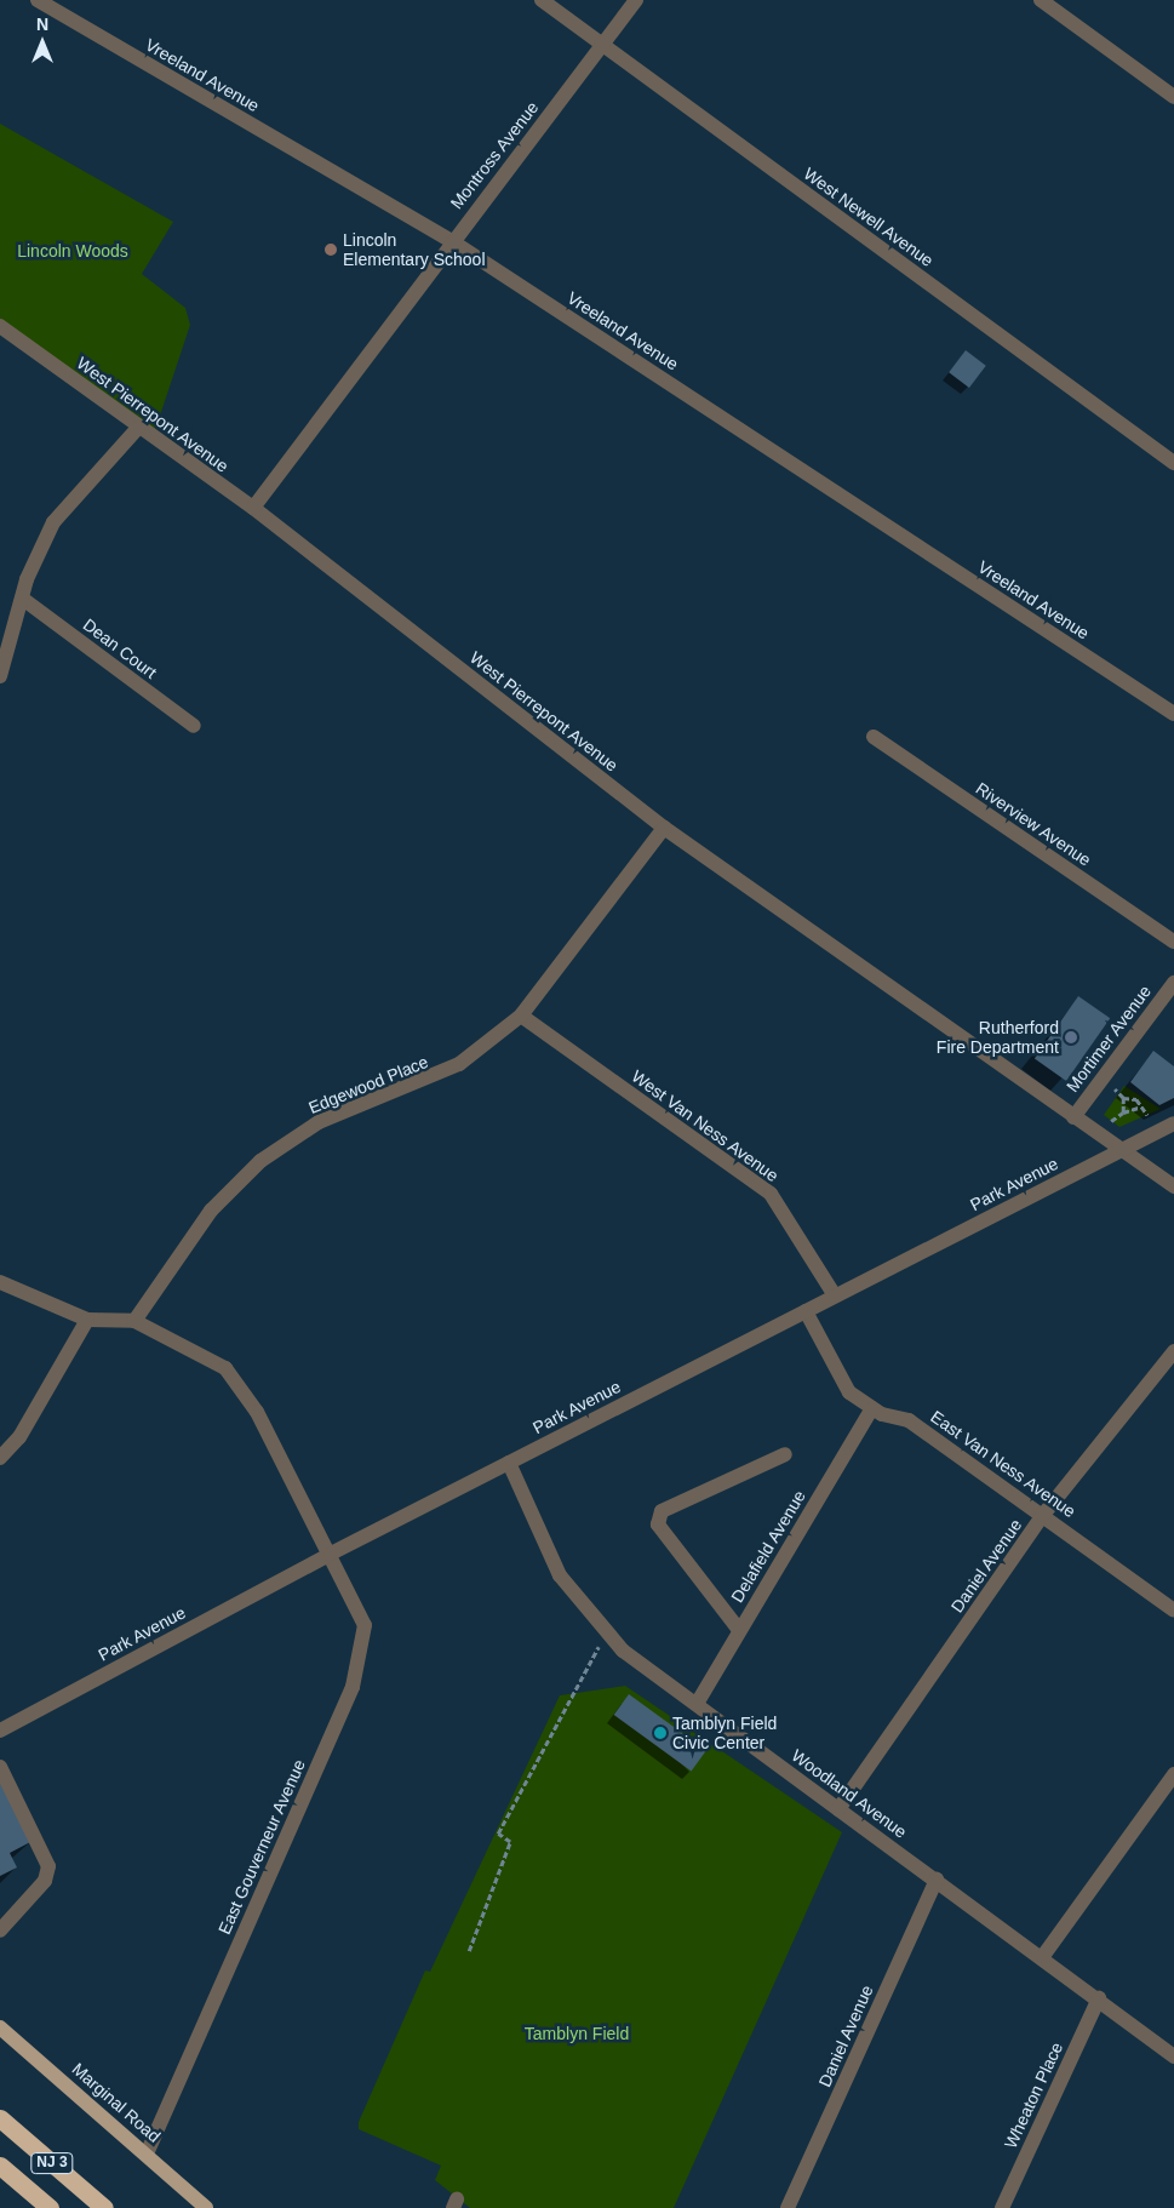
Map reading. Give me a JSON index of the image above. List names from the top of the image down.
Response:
{
  "streets": {
    "highway": ["NJ 3"],
    "main road": ["Marginal Road"],
    "street": [
      "Vreeland Avenue",
      "Montross Avenue",
      "West Newell Avenue",
      "West Pierrepont Avenue",
      "Dean Court",
      "Riverview Avenue",
      "Mortimer Avenue",
      "Edgewood Place",
      "West Van Ness Avenue",
      "Park Avenue",
      "East Van Ness Avenue",
      "Delafield Avenue",
      "Daniel Avenue",
      "Woodland Avenue",
      "East Gouverneur Avenue",
      "Wheaton Place"
    ]
  },
  "crossings": [
    ["Vreeland Avenue", "Montross Avenue"],
    ["Montross Avenue", "West Newell Avenue"],
    ["Montross Avenue", "West Pierrepont Avenue"],
    ["West Pierrepont Avenue", "Mortimer Avenue"],
    ["West Pierrepont Avenue", "Edgewood Place"],
    ["West Pierrepont Avenue", "Park Avenue"],
    ["Edgewood Place", "West Van Ness Avenue"],
    ["Edgewood Place", "East Gouverneur Avenue"],
    ["West Van Ness Avenue", "Park Avenue"],
    ["Park Avenue", "East Van Ness Avenue"],
    ["Park Avenue", "Woodland Avenue"],
    ["Park Avenue", "East Gouverneur Avenue"],
    ["East Van Ness Avenue", "Delafield Avenue"],
    ["East Van Ness Avenue", "Daniel Avenue"],
    ["Delafield Avenue", "Woodland Avenue"],
    ["Daniel Avenue", "Woodland Avenue"],
    ["Woodland Avenue", "Wheaton Place"],
    ["East Gouverneur Avenue", "Marginal Road"]
  ],
  "parks": ["Lincoln Woods", "Tamblyn Field"],
  "places": ["Lincoln Elementary School", "Rutherford Fire Department", "Tamblyn Field Civic Center"],
  "north": "top"
}
